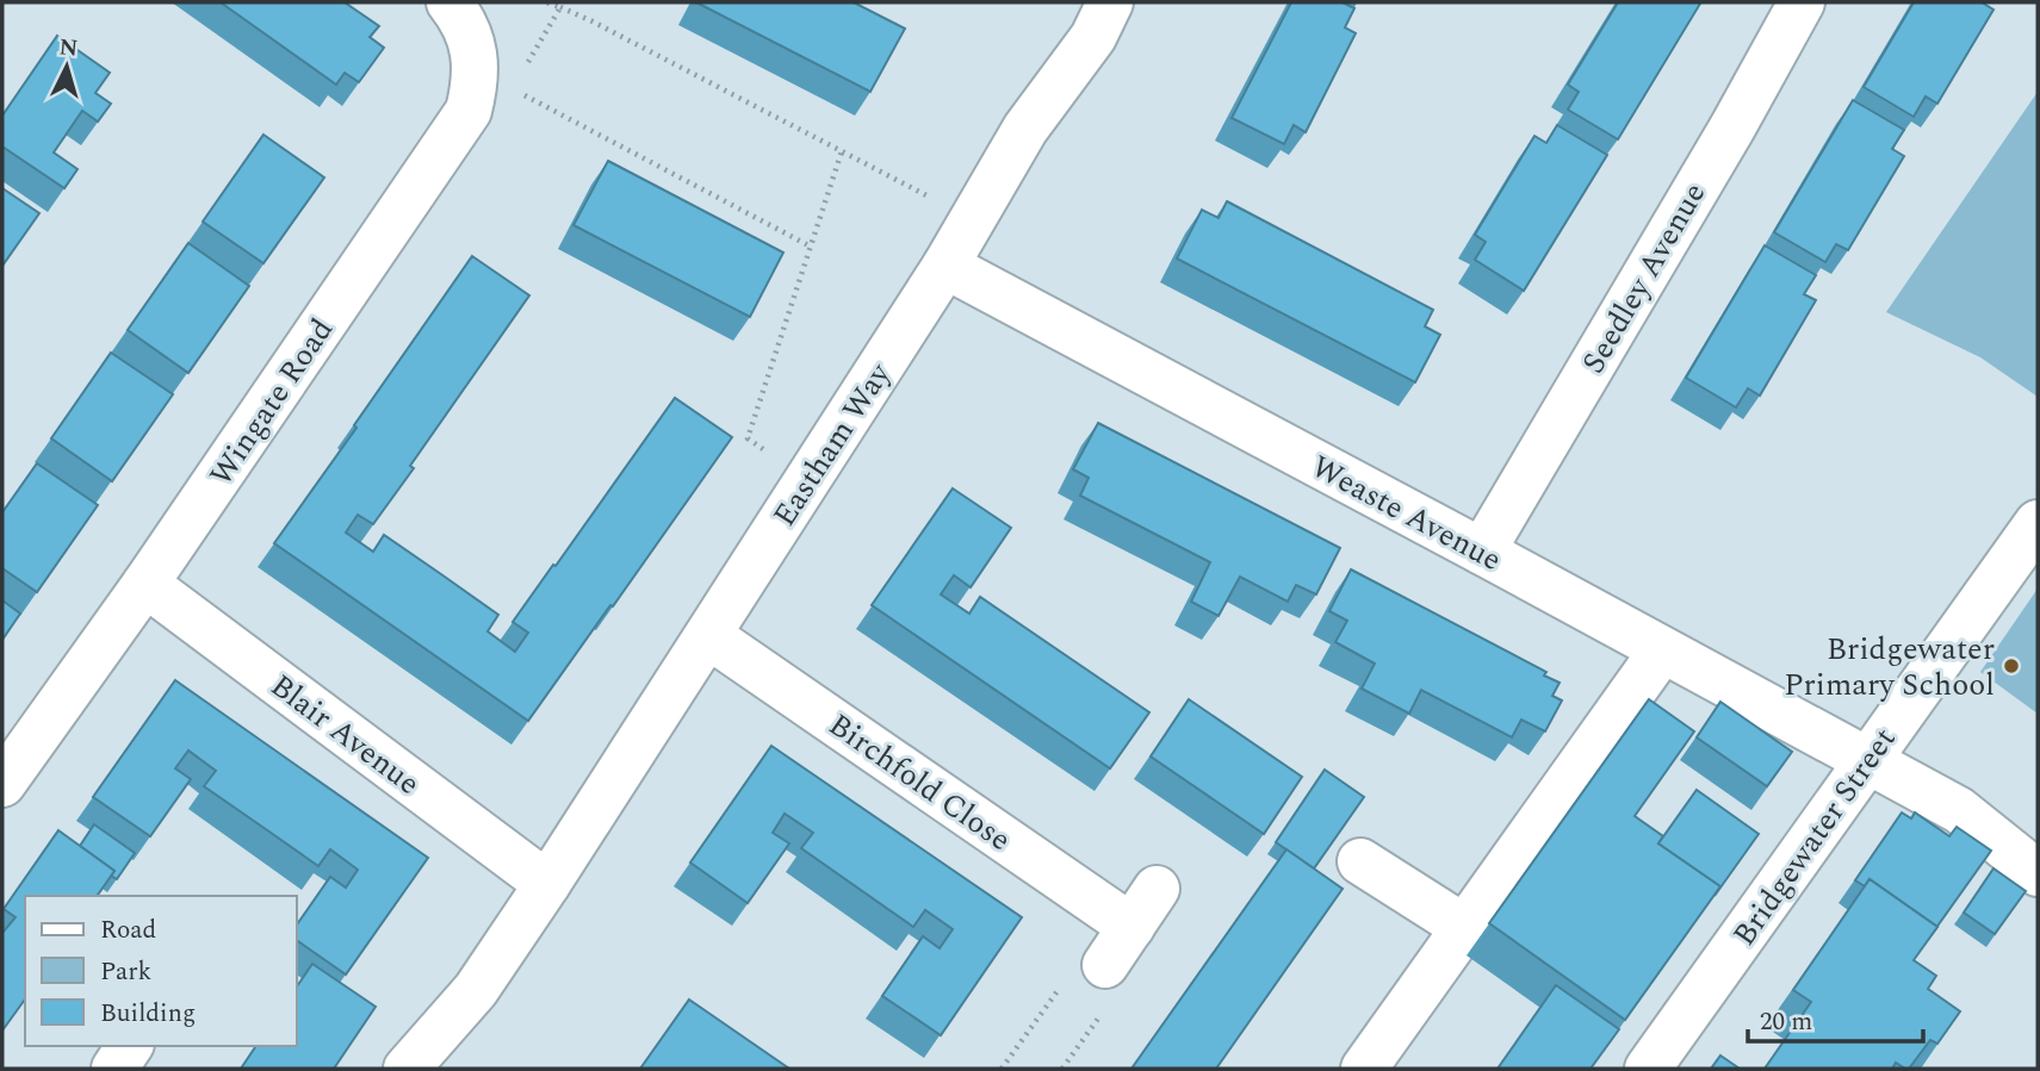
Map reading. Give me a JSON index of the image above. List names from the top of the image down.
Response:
{
  "streets": {
    "street": [
      "Seedley Avenue",
      "Wingate Road",
      "Eastham Way",
      "Weaste Avenue",
      "Blair Avenue",
      "Birchfold Close",
      "Bridgewater Street"
    ]
  },
  "crossings": [
    ["Seedley Avenue", "Weaste Avenue"],
    ["Wingate Road", "Blair Avenue"],
    ["Eastham Way", "Weaste Avenue"],
    ["Eastham Way", "Blair Avenue"],
    ["Eastham Way", "Birchfold Close"],
    ["Weaste Avenue", "Bridgewater Street"]
  ],
  "places": ["Bridgewater Primary School"],
  "legend": ["Road", "Park", "Building"],
  "scale_bar": "20 m",
  "north": "top"
}
